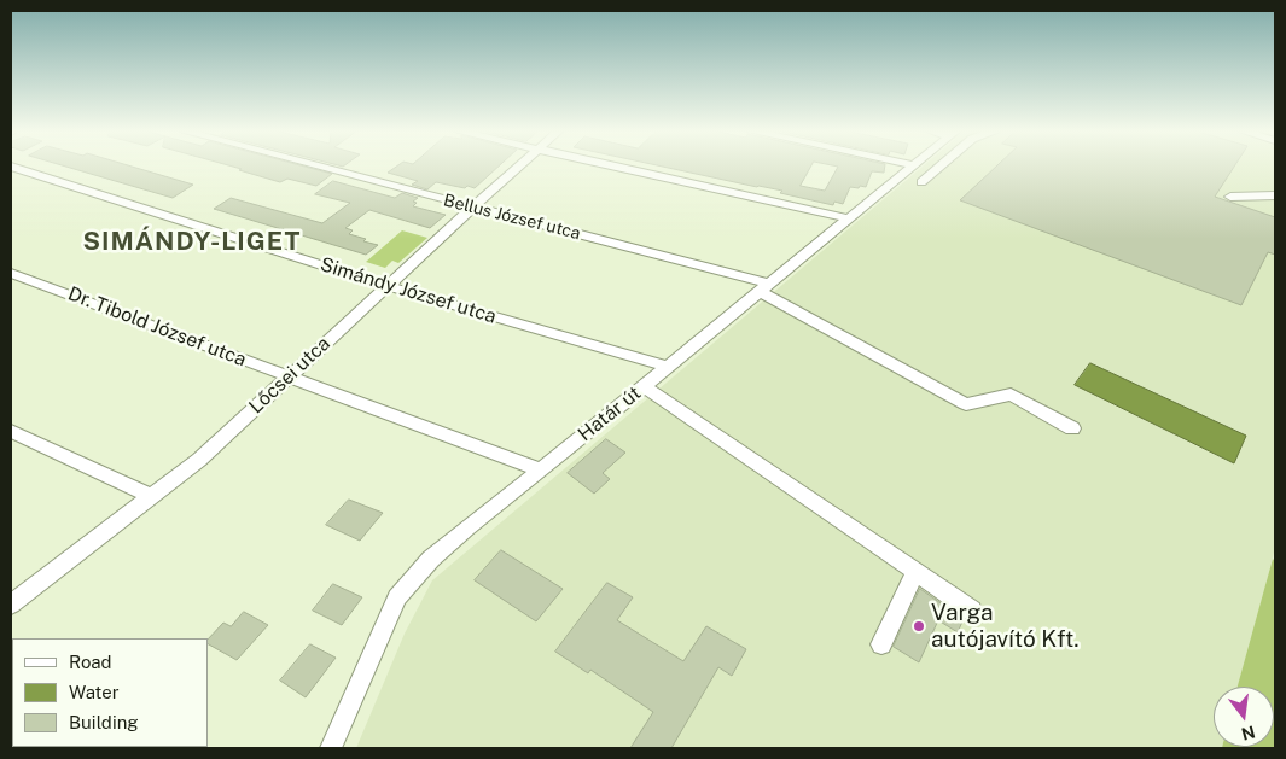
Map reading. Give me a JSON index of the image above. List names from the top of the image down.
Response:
{
  "streets": {
    "street": [
      "Bellus József utca",
      "Simándy József utca",
      "Dr. Tibold József utca",
      "Lőcsei utca",
      "Határ út"
    ]
  },
  "crossings": [
    ["Bellus József utca", "Lőcsei utca"],
    ["Bellus József utca", "Határ út"],
    ["Simándy József utca", "Lőcsei utca"],
    ["Simándy József utca", "Határ út"],
    ["Dr. Tibold József utca", "Lőcsei utca"],
    ["Dr. Tibold József utca", "Határ út"]
  ],
  "districts": ["SIMÁNDY-LIGET"],
  "places": ["Varga autójavító Kft."],
  "legend": ["Road", "Water", "Building"],
  "north": "bottom"
}
